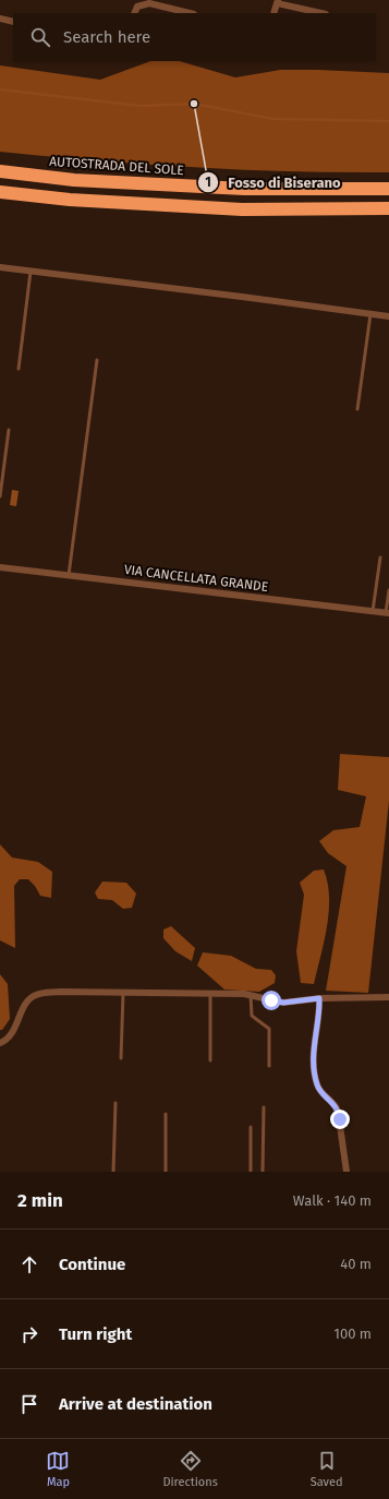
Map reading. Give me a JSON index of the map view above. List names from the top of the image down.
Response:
{
  "streets": {
    "highway": ["AUTOSTRADA DEL SOLE"],
    "street": ["VIA CANCELLATA GRANDE"]
  },
  "places": ["Fosso di Biserano"],
  "page": {
    "search": "Search here",
    "heading": ["2 min", "Walk · 140 m"],
    "list": [
      ["Continue", "40 m"],
      ["Turn right", "100 m"],
      "Arrive at destination"
    ],
    "nav": ["Map", "Directions", "Saved"]
  }
}
